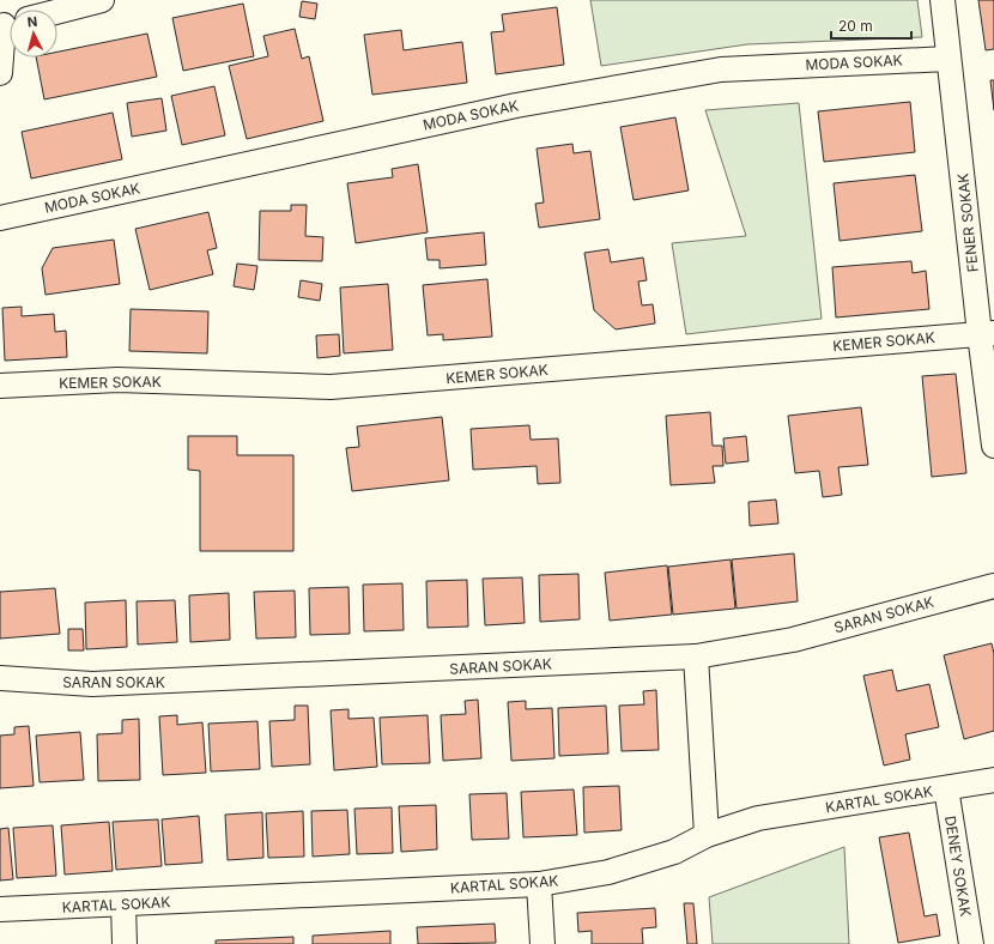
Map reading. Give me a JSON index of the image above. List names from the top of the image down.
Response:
{
  "streets": {
    "street": [
      "MODA SOKAK",
      "FENER SOKAK",
      "KEMER SOKAK",
      "SARAN SOKAK",
      "KARTAL SOKAK",
      "DENEY SOKAK"
    ]
  },
  "crossings": [
    ["MODA SOKAK", "FENER SOKAK"],
    ["FENER SOKAK", "KEMER SOKAK"],
    ["KARTAL SOKAK", "DENEY SOKAK"]
  ],
  "scale_bar": "20 m",
  "north": "top"
}
